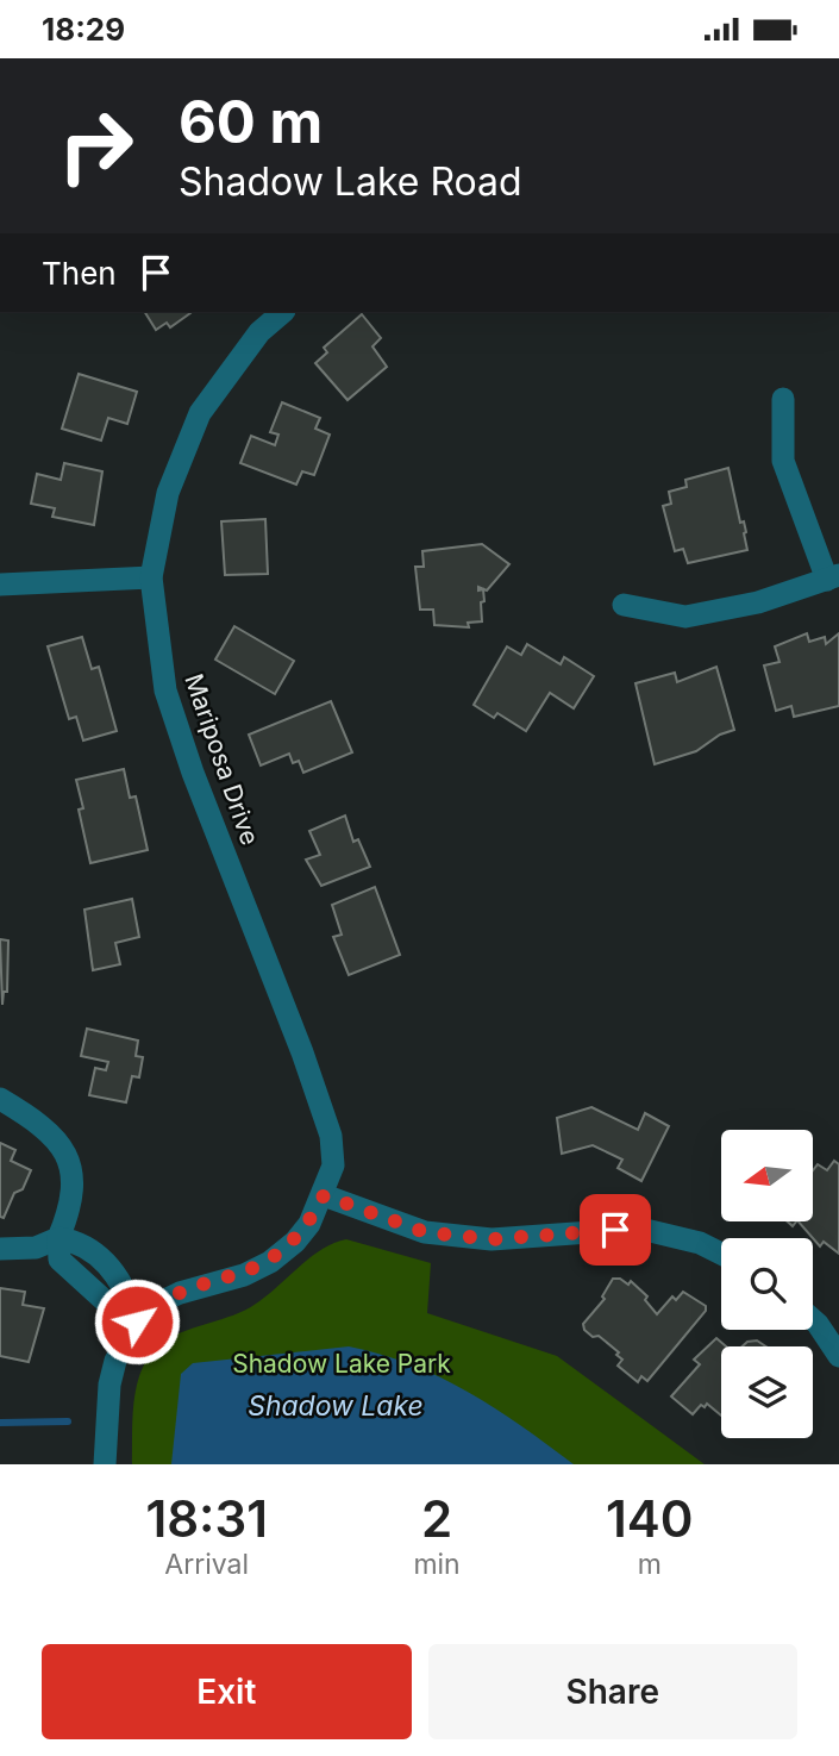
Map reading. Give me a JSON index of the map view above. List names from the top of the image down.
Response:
{
  "streets": {
    "street": ["Mariposa Drive"]
  },
  "water": ["Shadow Lake"],
  "parks": ["Shadow Lake Park"],
  "north": "left",
  "page": {
    "status": "18:29",
    "turn": ["60 m", "Shadow Lake Road"],
    "then": "Then",
    "eta": [
      "18:31",
      "Arrival",
      "2",
      "min",
      "140",
      "m"
    ],
    "buttons": ["Exit", "Share"]
  }
}
